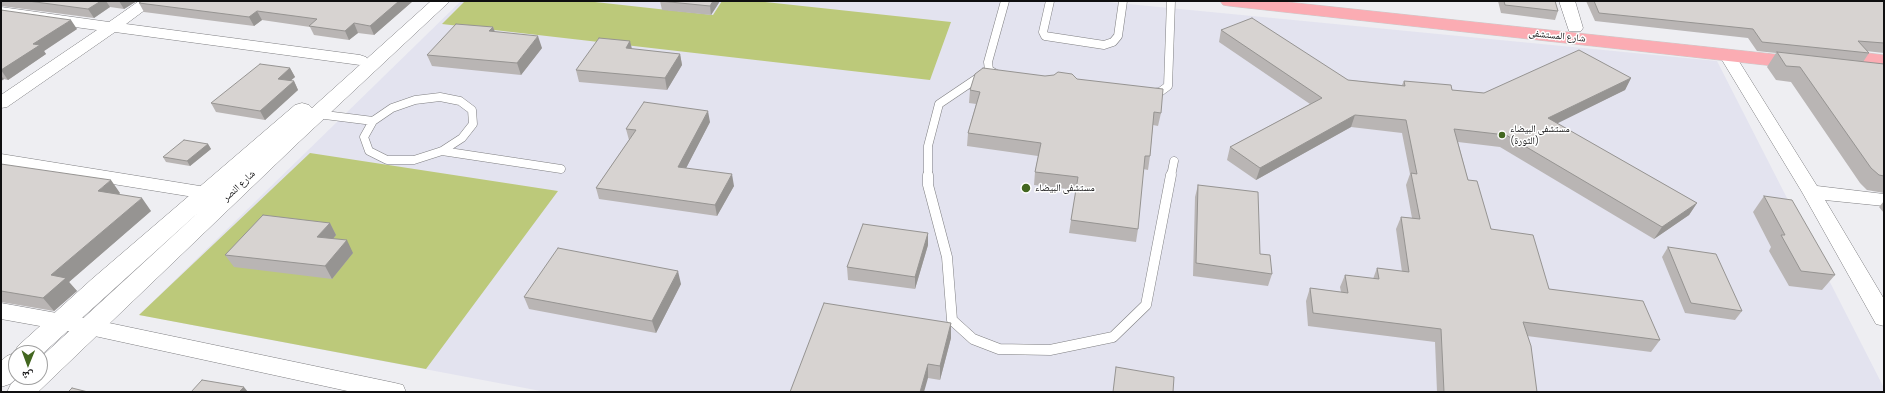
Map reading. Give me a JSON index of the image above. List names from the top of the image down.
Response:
{
  "streets": {
    "main road": ["شارع المستشفى"],
    "street": ["شارع النصر"]
  },
  "places": ["مستشفى البيضاء (الثورة)", "مستشفى البيضاء"],
  "north": "bottom"
}
